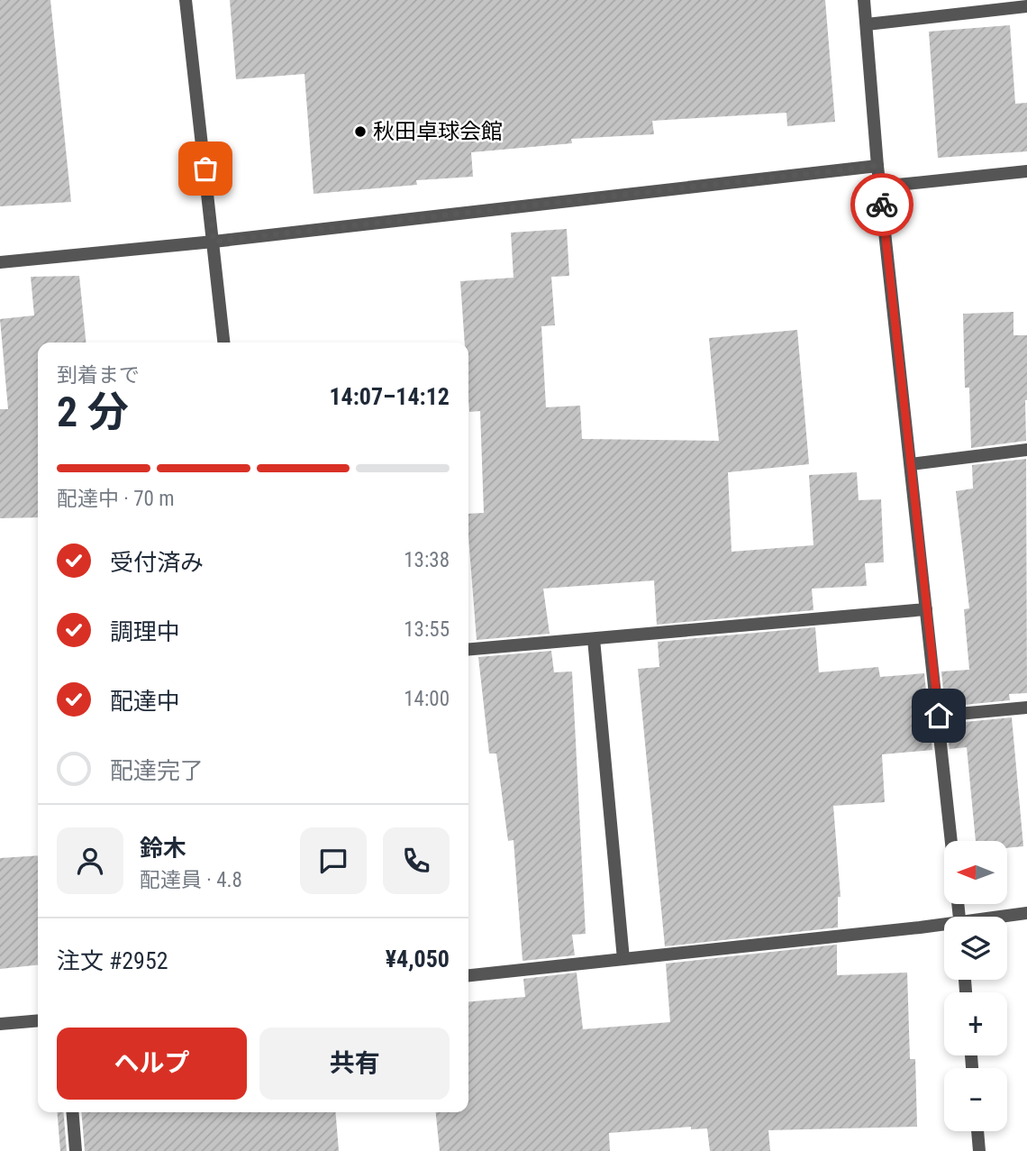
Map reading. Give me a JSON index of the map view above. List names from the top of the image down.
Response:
{
  "places": ["秋田卓球会館"],
  "north": "left",
  "page": {
    "heading": ["2 分", "到着まで", "14:07–14:12"],
    "panel": [
      "鈴木",
      "配達員 · 4.8",
      "注文 #2952",
      "¥4,050"
    ],
    "bar": "配達中 · 70 m",
    "list": [
      ["受付済み", "13:38"],
      ["調理中", "13:55"],
      ["配達中", "14:00"],
      "配達完了"
    ],
    "map_buttons": ["+", "−"],
    "buttons": ["ヘルプ", "共有"]
  }
}
